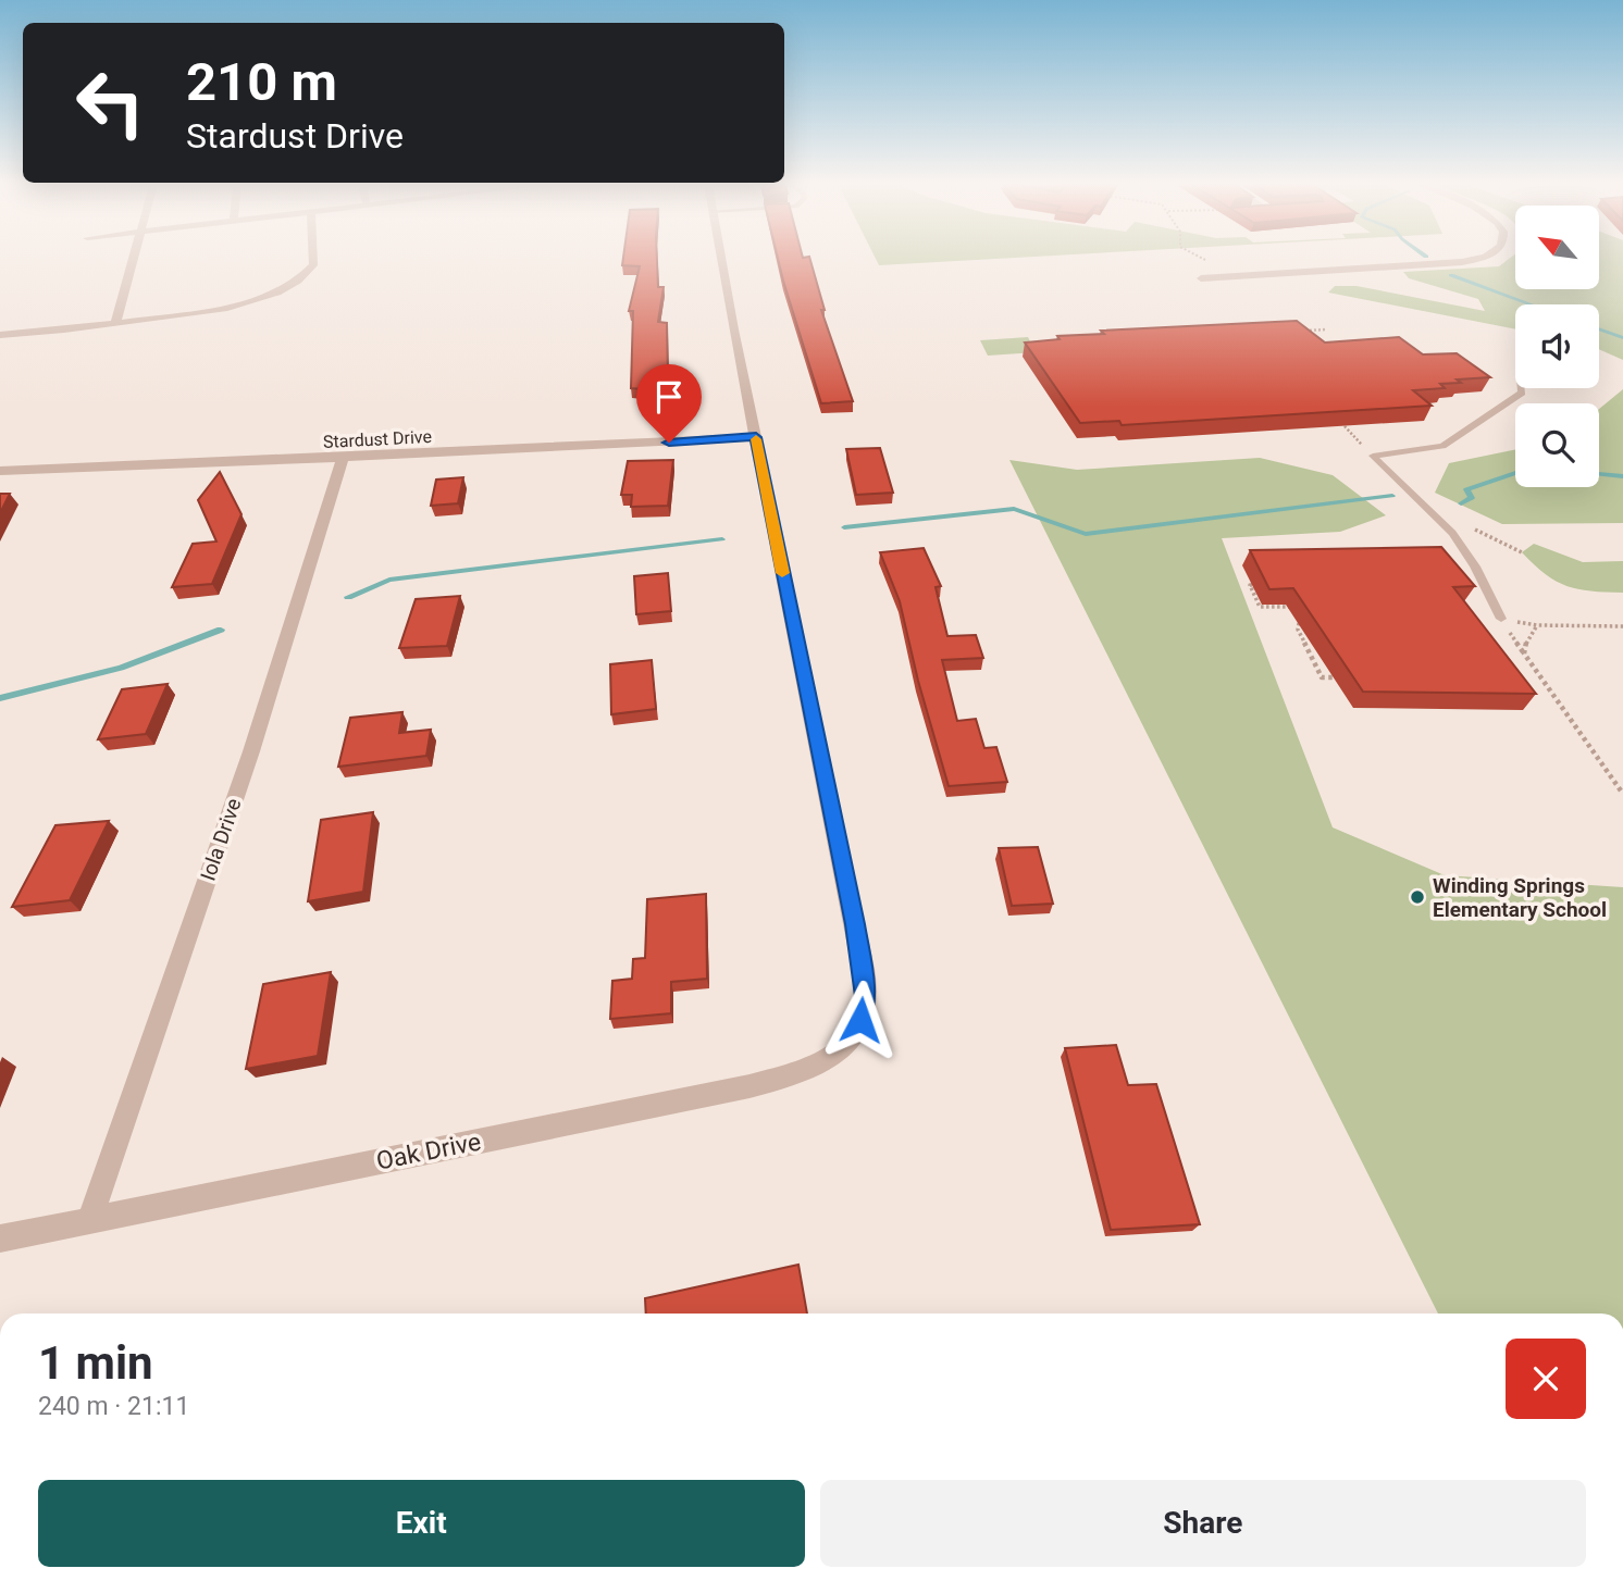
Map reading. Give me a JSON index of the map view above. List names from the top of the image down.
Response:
{
  "streets": {
    "street": ["Stardust Drive", "Iola Drive", "Oak Drive"]
  },
  "crossings": [
    ["Stardust Drive", "Iola Drive"],
    ["Stardust Drive", "Oak Drive"],
    ["Iola Drive", "Oak Drive"]
  ],
  "places": ["Winding Springs Elementary School"],
  "north": "top left",
  "page": {
    "turn": ["210 m", "Stardust Drive"],
    "heading": ["1 min", "240 m · 21:11"],
    "buttons": ["Exit", "Share"]
  }
}
